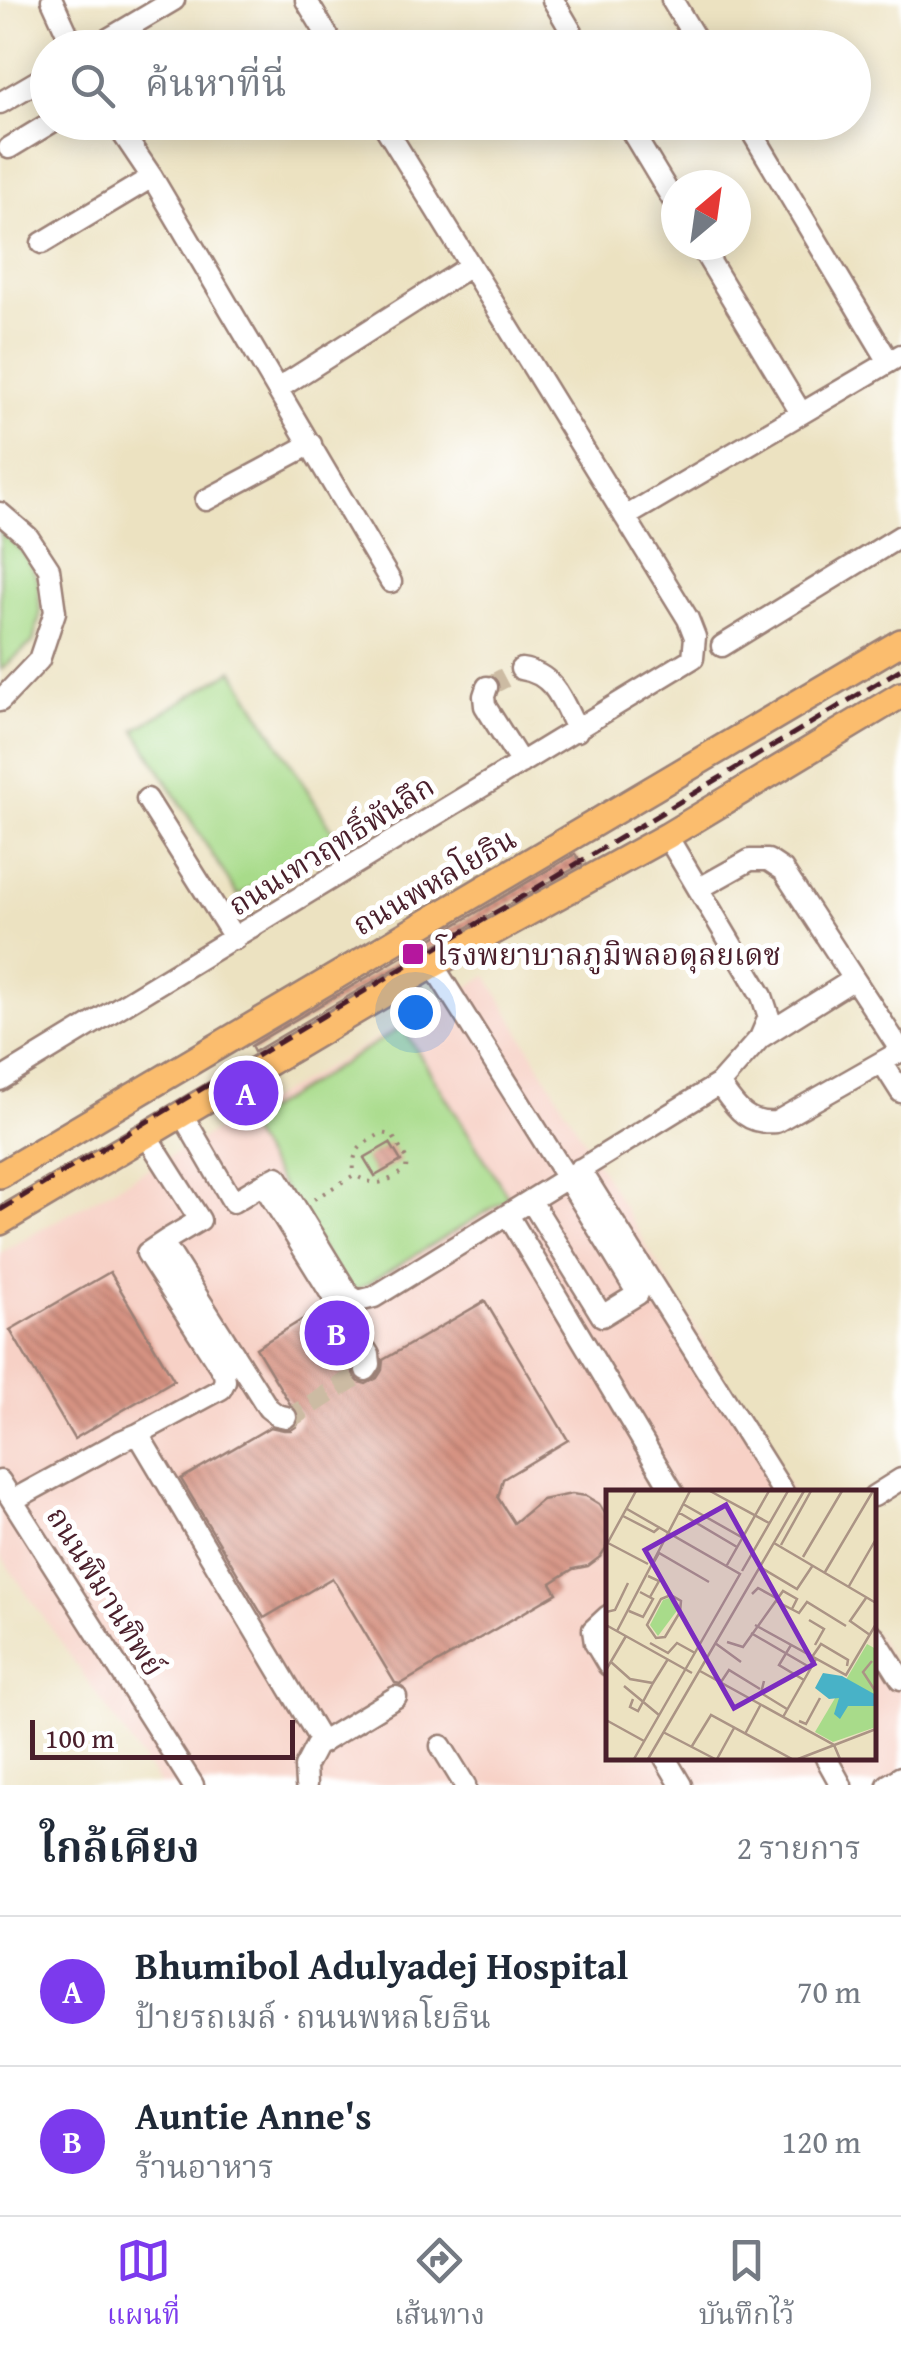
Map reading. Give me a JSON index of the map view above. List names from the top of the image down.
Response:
{
  "streets": {
    "main road": ["ถนนพหลโยธิน"],
    "street": ["ถนนเทวฤทธิ์พันลึก", "ถนนพิมานทิพย์"]
  },
  "places": {
    "transit": ["โรงพยาบาลภูมิพลอดุลยเดช"]
  },
  "scale_bar": "100 m",
  "north": "top right",
  "page": {
    "search": "ค้นหาที่นี่",
    "pins": ["A", "B"],
    "scale": "100 m",
    "heading": ["ใกล้เคียง", "2 รายการ"],
    "list": [
      {
        "mark": "A",
        "name": "Bhumibol Adulyadej Hospital",
        "note": "ป้ายรถเมล์ · ถนนพหลโยธิน",
        "value": "70 m"
      },
      {
        "mark": "B",
        "name": "Auntie Anne's",
        "note": "ร้านอาหาร",
        "value": "120 m"
      }
    ],
    "nav": ["แผนที่", "เส้นทาง", "บันทึกไว้"]
  }
}
